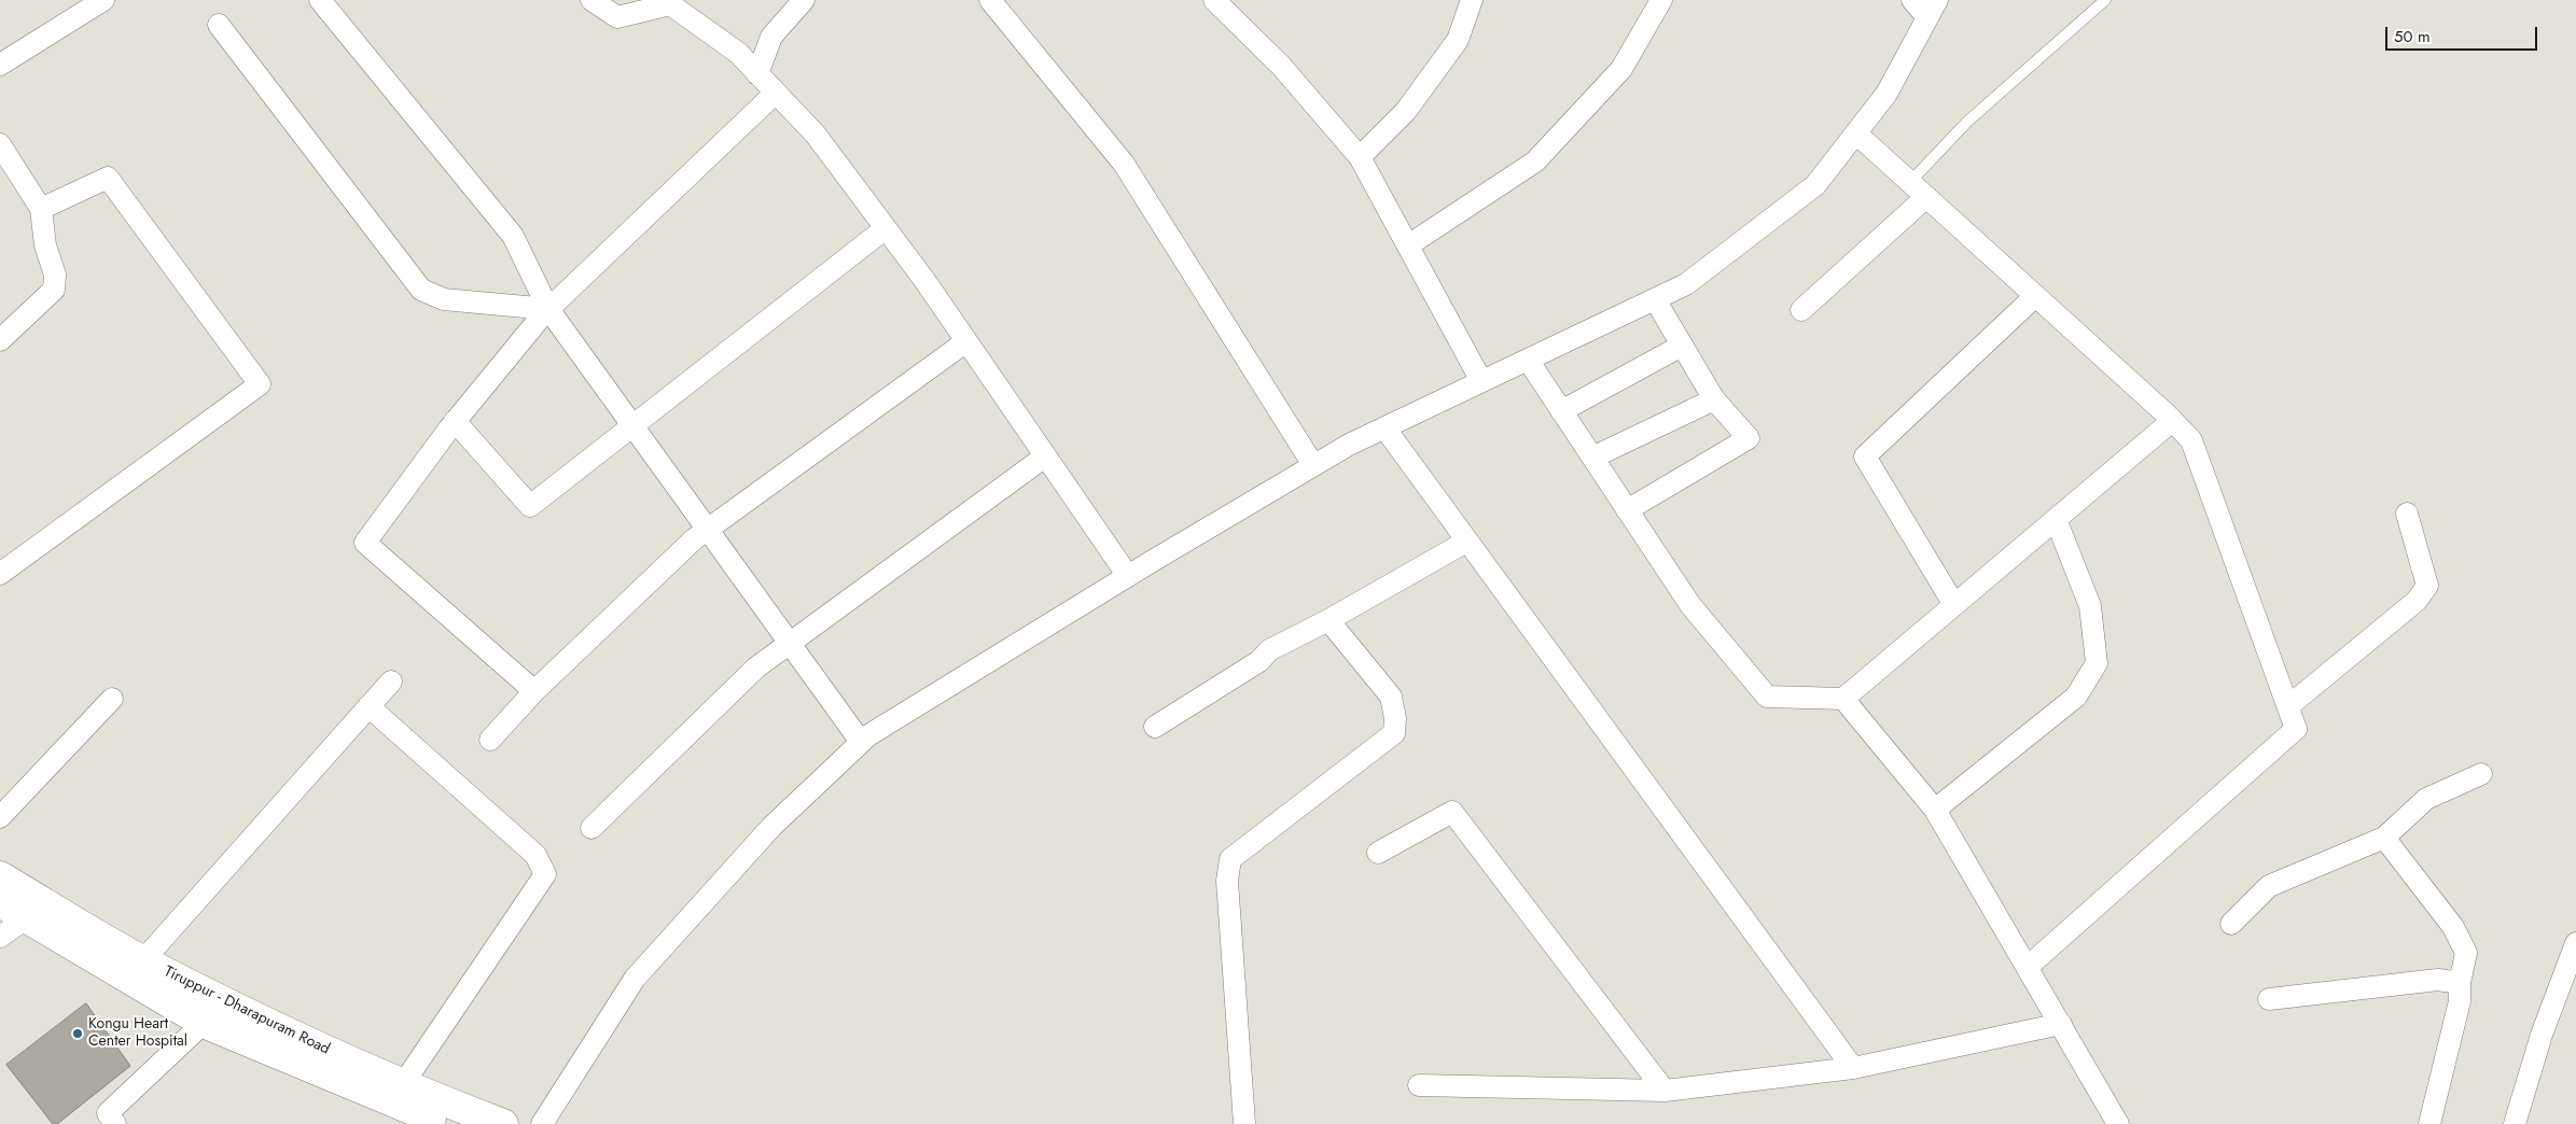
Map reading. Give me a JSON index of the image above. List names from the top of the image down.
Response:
{
  "streets": {
    "highway": ["Tiruppur - Dharapuram Road"]
  },
  "places": ["Kongu Heart Center Hospital"],
  "scale_bar": "50 m"
}
